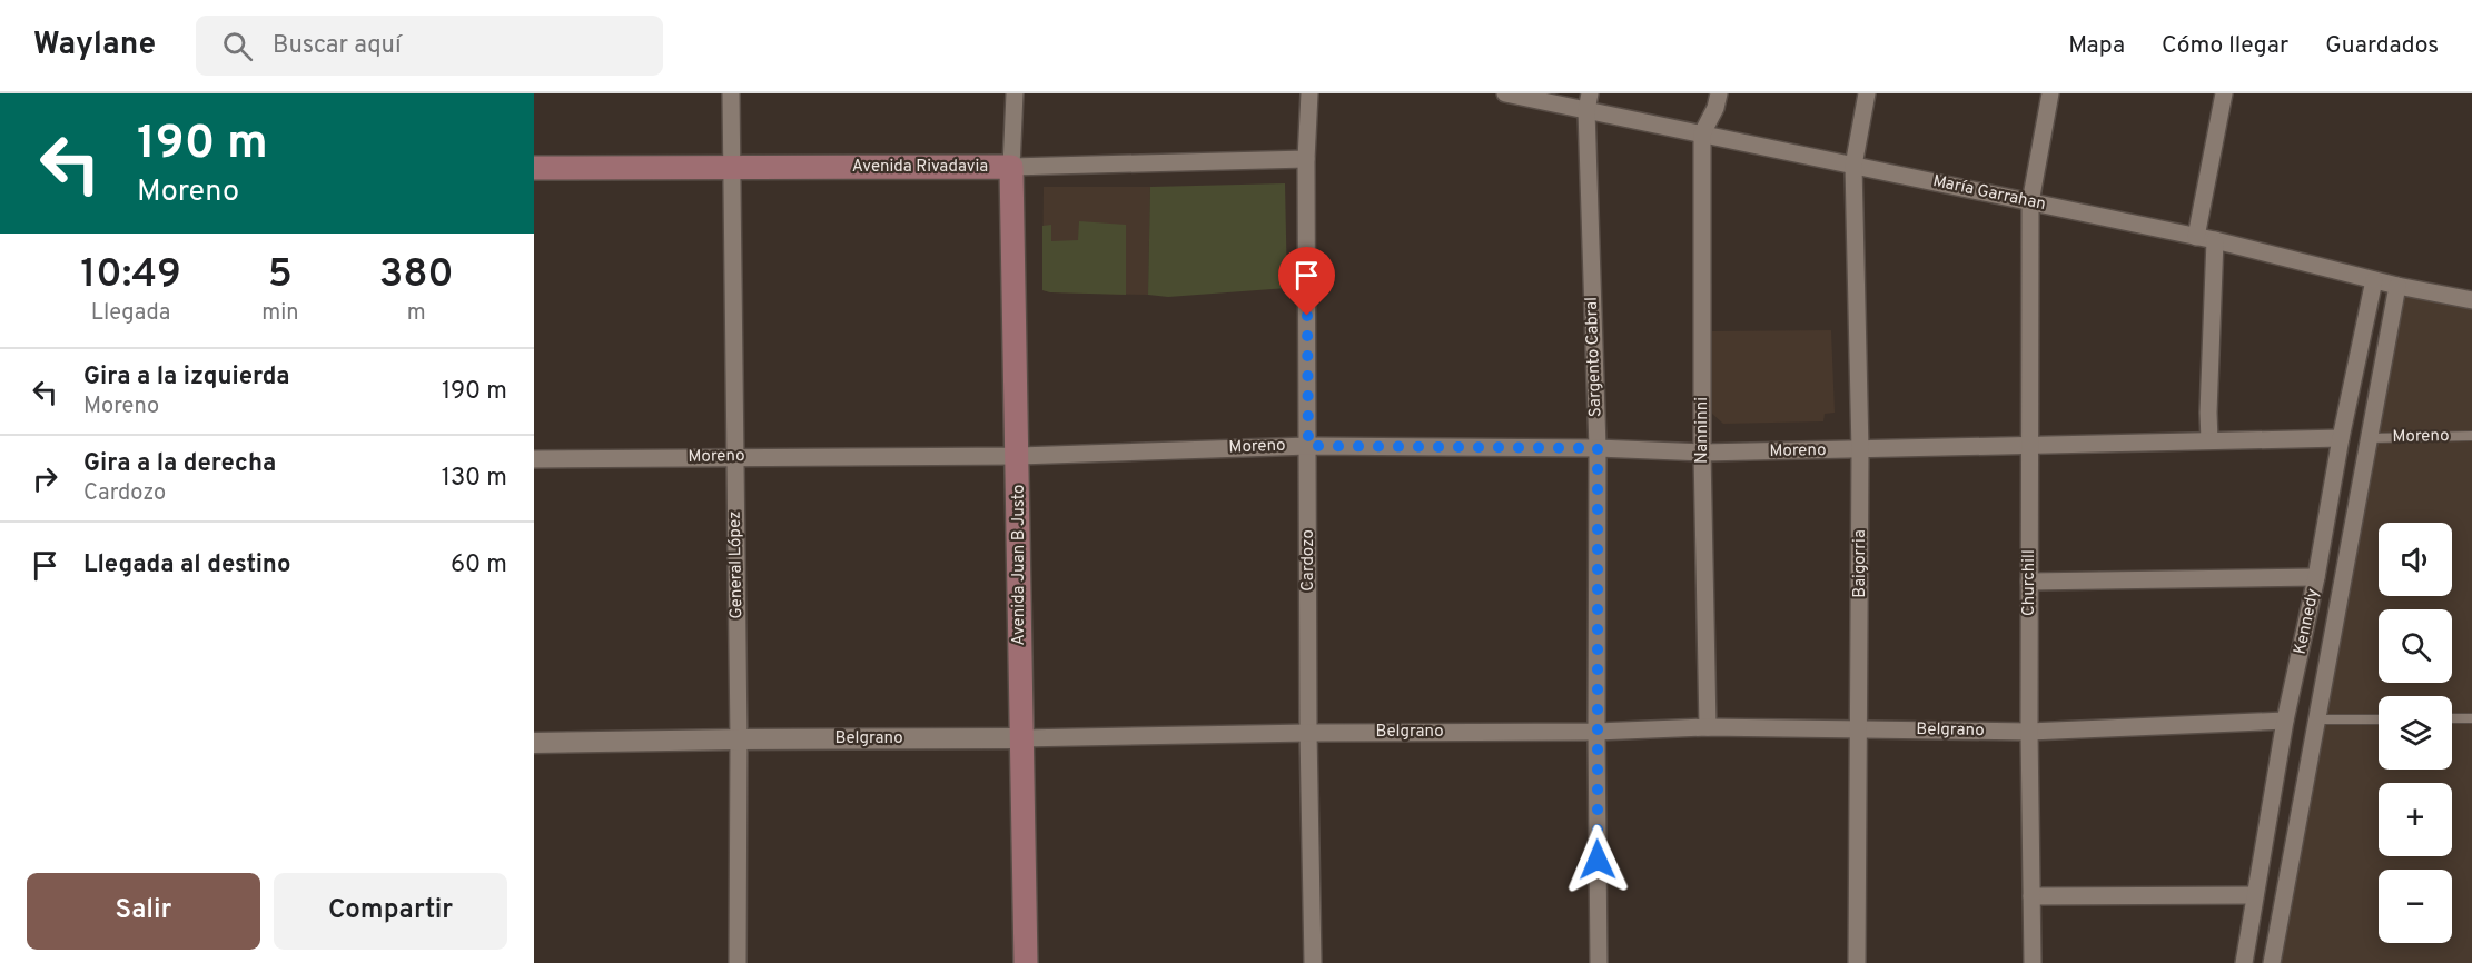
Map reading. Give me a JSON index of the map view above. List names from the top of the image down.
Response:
{
  "streets": {
    "main road": ["Avenida Rivadavia", "Avenida Juan B Justo"],
    "street": [
      "María Garrahan",
      "Sargento Cabral",
      "Nanninni",
      "Moreno",
      "Cardozo",
      "Baigorria",
      "General López",
      "Churchill",
      "Kennedy",
      "Belgrano"
    ]
  },
  "crossings": [
    ["Avenida Rivadavia", "Cardozo"],
    ["Avenida Rivadavia", "General López"],
    ["Avenida Rivadavia", "Avenida Juan B Justo"],
    ["María Garrahan", "Sargento Cabral"],
    ["María Garrahan", "Nanninni"],
    ["María Garrahan", "Baigorria"],
    ["María Garrahan", "Churchill"],
    ["María Garrahan", "Kennedy"],
    ["Sargento Cabral", "Moreno"],
    ["Sargento Cabral", "Belgrano"],
    ["Nanninni", "Moreno"],
    ["Nanninni", "Belgrano"],
    ["Moreno", "Cardozo"],
    ["Moreno", "Baigorria"],
    ["Moreno", "General López"],
    ["Moreno", "Avenida Juan B Justo"],
    ["Moreno", "Churchill"],
    ["Moreno", "Kennedy"],
    ["Cardozo", "Belgrano"],
    ["Baigorria", "Belgrano"],
    ["General López", "Belgrano"],
    ["Avenida Juan B Justo", "Belgrano"],
    ["Churchill", "Belgrano"],
    ["Kennedy", "Belgrano"]
  ],
  "page": {
    "header": "Waylane",
    "search": "Buscar aquí",
    "nav": ["Mapa", "Cómo llegar", "Guardados"],
    "turn": ["190 m", "Moreno"],
    "eta": [
      "10:49",
      "Llegada",
      "5",
      "min",
      "380",
      "m"
    ],
    "list": [
      {
        "name": "Gira a la izquierda",
        "note": "Moreno",
        "value": "190 m"
      },
      {
        "name": "Gira a la derecha",
        "note": "Cardozo",
        "value": "130 m"
      },
      {
        "name": "Llegada al destino",
        "value": "60 m"
      }
    ],
    "map_buttons": ["+", "−"],
    "buttons": ["Salir", "Compartir"]
  }
}
